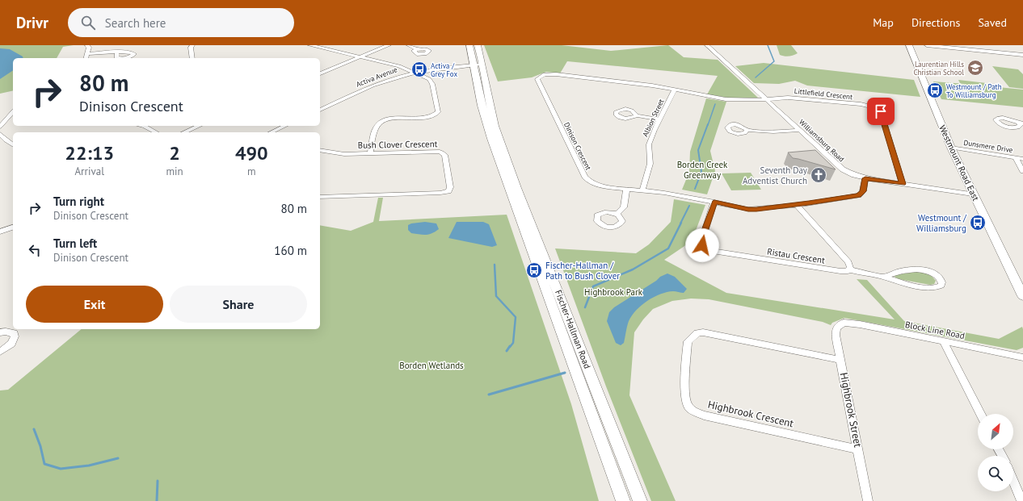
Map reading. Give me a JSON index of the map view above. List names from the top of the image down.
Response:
{
  "streets": {
    "main road": ["Westmount Road East", "Fischer-Hallman Road"],
    "street": [
      "Activa Avenue",
      "Littlefield Crescent",
      "Albion Street",
      "Williamsburg Road",
      "Bush Clover Crescent",
      "Dinison Crescent",
      "Dunsmere Drive",
      "Ristau Crescent",
      "Block Line Road",
      "Highbrook Street",
      "Highbrook Crescent"
    ]
  },
  "crossings": [
    ["Activa Avenue", "Fischer-Hallman Road"],
    ["Littlefield Crescent", "Williamsburg Road"],
    ["Littlefield Crescent", "Dinison Crescent"],
    ["Albion Street", "Dinison Crescent"],
    ["Williamsburg Road", "Dinison Crescent"],
    ["Williamsburg Road", "Westmount Road East"],
    ["Dinison Crescent", "Ristau Crescent"],
    ["Dunsmere Drive", "Westmount Road East"],
    ["Block Line Road", "Highbrook Street"],
    ["Highbrook Street", "Highbrook Crescent"]
  ],
  "parks": ["Borden Creek Greenway", "Highbrook Park", "Borden Wetlands"],
  "places": {
    "school or university": ["Laurentian Hills Christian School"],
    "bus stop": [
      "Activa / Grey Fox",
      "Westmount / Path To Williamsburg",
      "Westmount / Williamsburg",
      "Fischer-Hallman / Path to Bush Clover"
    ],
    "church": ["Seventh Day Adventist Church"]
  },
  "north": "top right",
  "page": {
    "header": "Drivr",
    "search": "Search here",
    "nav": ["Map", "Directions", "Saved"],
    "turn": ["80 m", "Dinison Crescent"],
    "eta": [
      "22:13",
      "Arrival",
      "2",
      "min",
      "490",
      "m"
    ],
    "list": [
      {
        "name": "Turn right",
        "note": "Dinison Crescent",
        "value": "80 m"
      },
      {
        "name": "Turn left",
        "note": "Dinison Crescent",
        "value": "160 m"
      }
    ],
    "buttons": ["Exit", "Share"]
  }
}
